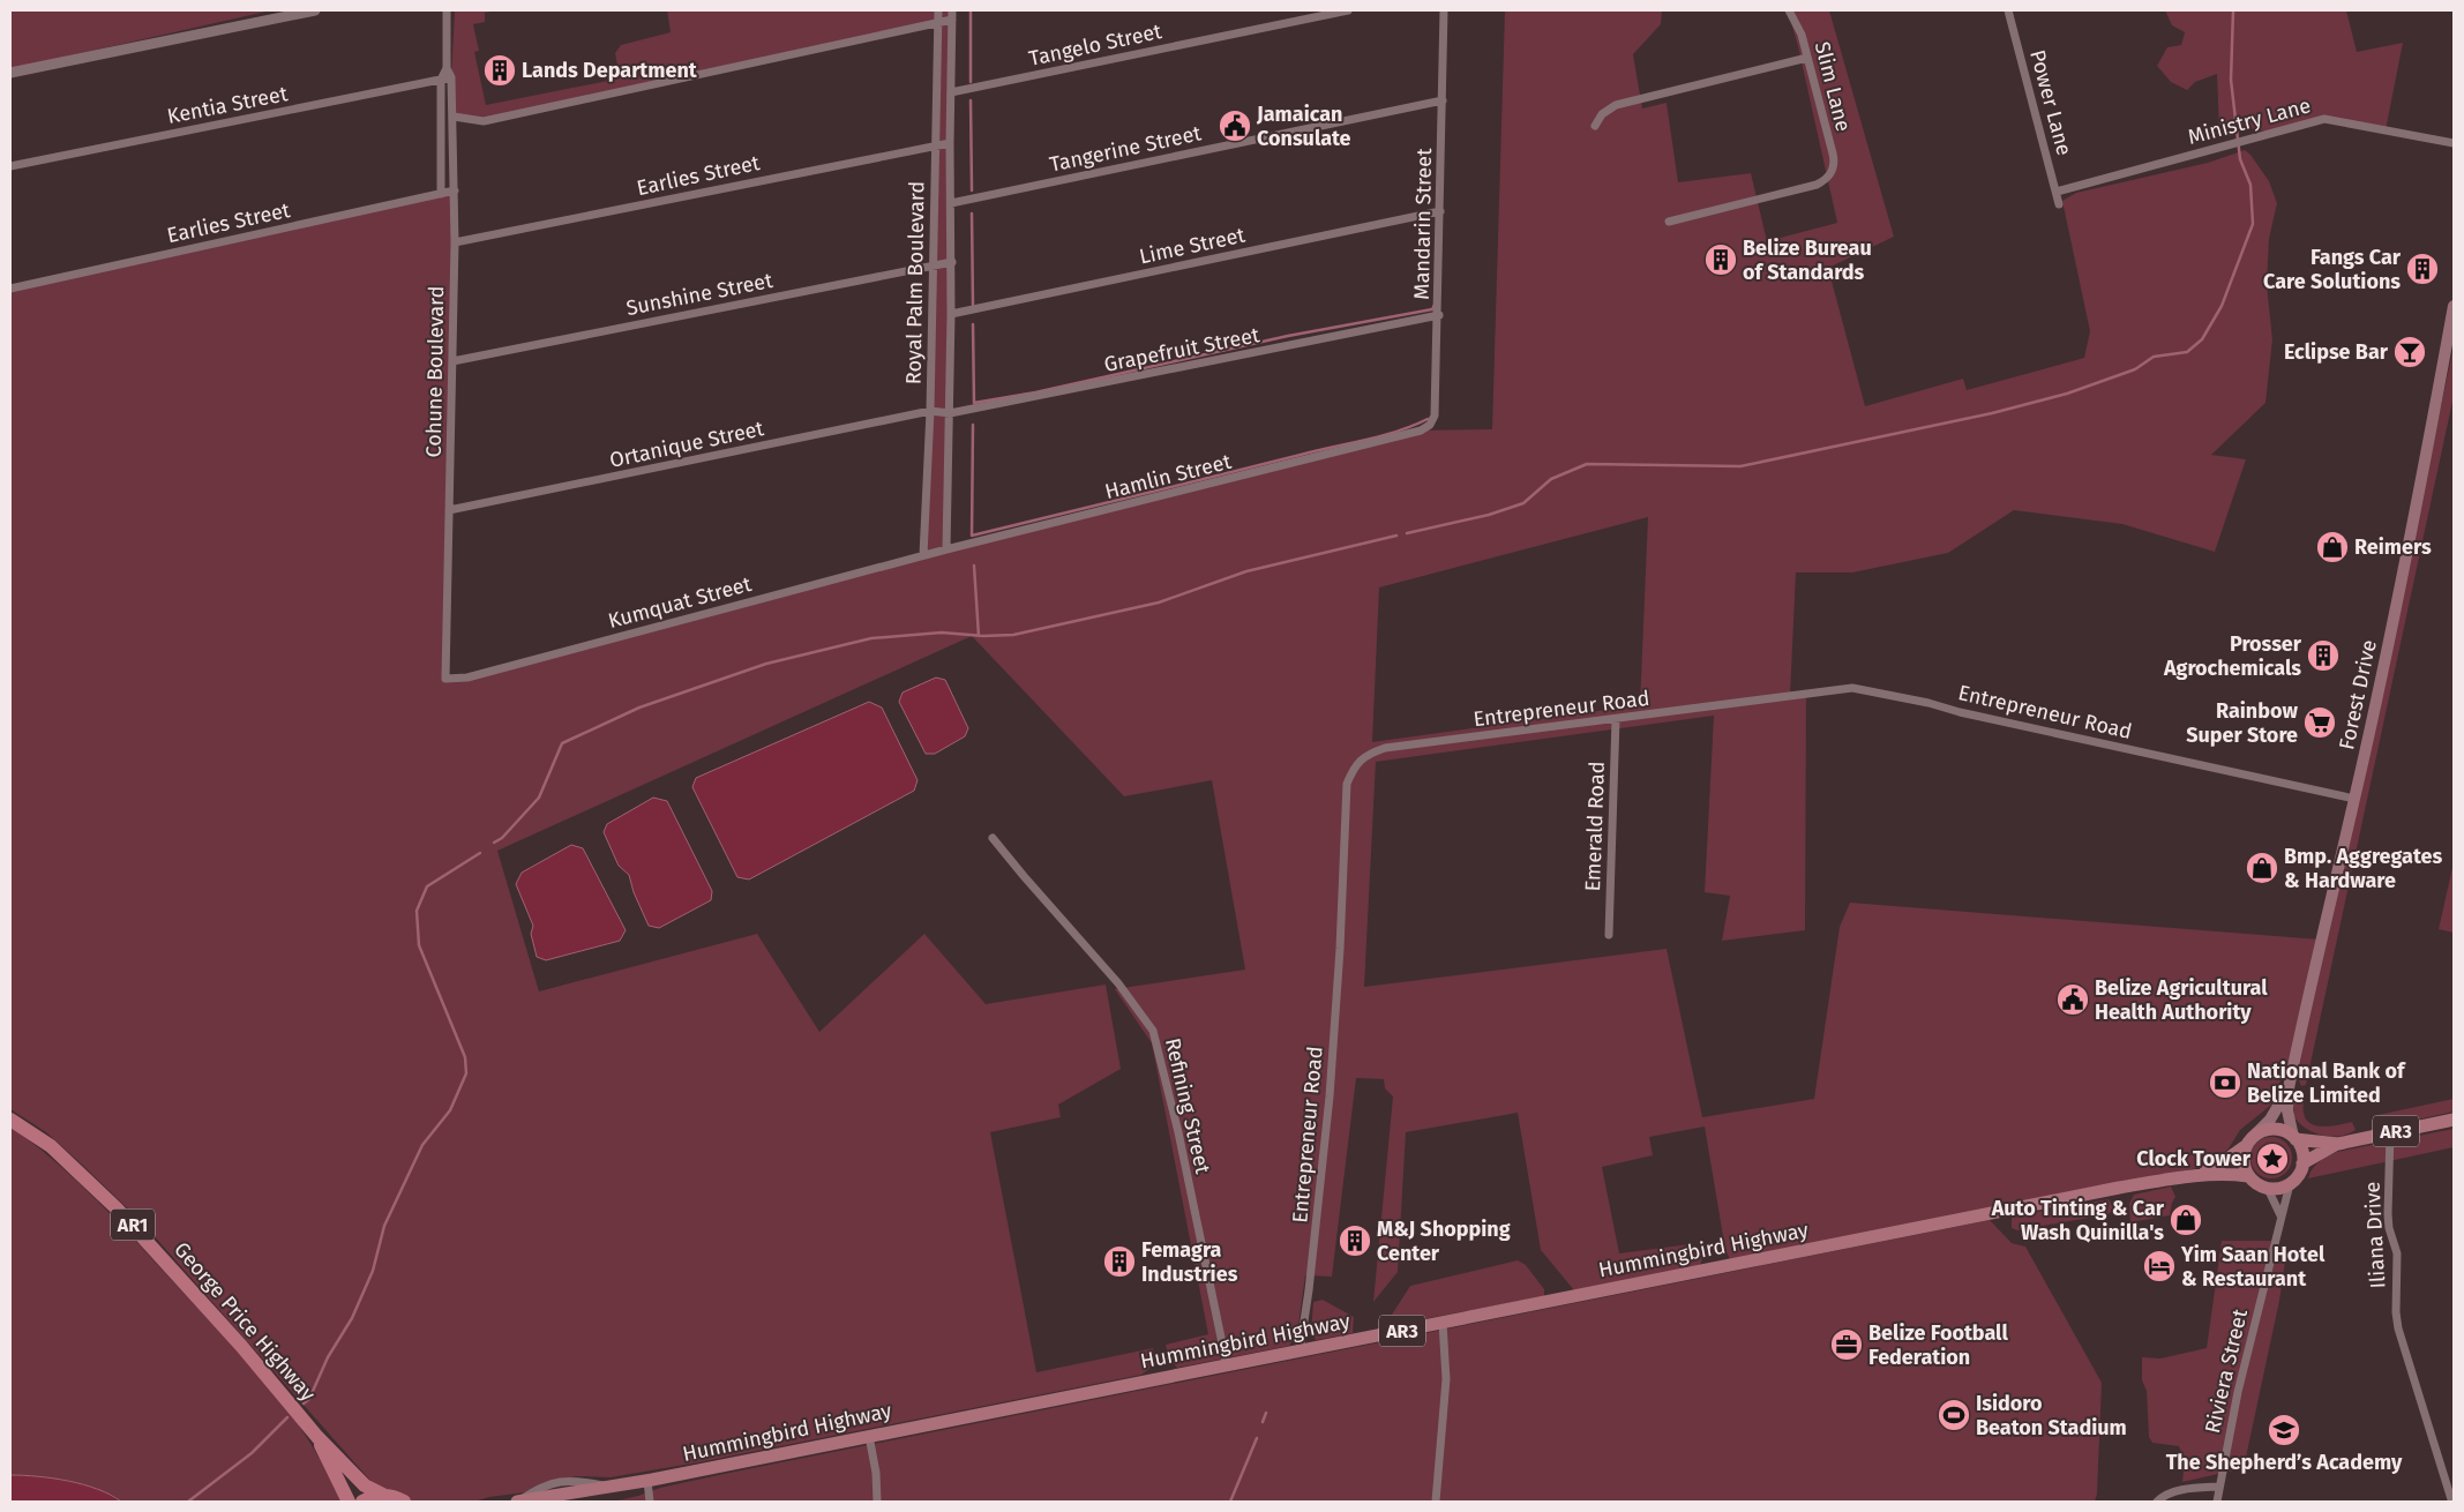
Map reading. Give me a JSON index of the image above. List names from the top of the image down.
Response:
{
  "streets": {
    "highway": ["AR1", "George Price Highway"],
    "main road": ["Forest Drive", "AR3", "Hummingbird Highway"],
    "street": [
      "Tangelo Street",
      "Slim Lane",
      "Power Lane",
      "Kentia Street",
      "Ministry Lane",
      "Tangerine Street",
      "Earlies Street",
      "Mandarin Street",
      "Lime Street",
      "Royal Palm Boulevard",
      "Sunshine Street",
      "Grapefruit Street",
      "Cohune Boulevard",
      "Ortanique Street",
      "Hamlin Street",
      "Kumquat Street",
      "Entrepreneur Road",
      "Emerald Road",
      "Refining Street",
      "Iliana Drive",
      "Riviera Street"
    ]
  },
  "crossings": [
    ["Tangelo Street", "Royal Palm Boulevard"],
    ["Power Lane", "Ministry Lane"],
    ["Kentia Street", "Cohune Boulevard"],
    ["Tangerine Street", "Mandarin Street"],
    ["Tangerine Street", "Royal Palm Boulevard"],
    ["Earlies Street", "Royal Palm Boulevard"],
    ["Earlies Street", "Cohune Boulevard"],
    ["Mandarin Street", "Lime Street"],
    ["Mandarin Street", "Grapefruit Street"],
    ["Mandarin Street", "Hamlin Street"],
    ["Lime Street", "Royal Palm Boulevard"],
    ["Royal Palm Boulevard", "Sunshine Street"],
    ["Royal Palm Boulevard", "Grapefruit Street"],
    ["Royal Palm Boulevard", "Ortanique Street"],
    ["Royal Palm Boulevard", "Hamlin Street"],
    ["Royal Palm Boulevard", "Kumquat Street"],
    ["Sunshine Street", "Cohune Boulevard"],
    ["Grapefruit Street", "Ortanique Street"],
    ["Cohune Boulevard", "Ortanique Street"],
    ["Cohune Boulevard", "Kumquat Street"],
    ["Hamlin Street", "Kumquat Street"],
    ["Forest Drive", "Entrepreneur Road"],
    ["Forest Drive", "AR3"],
    ["Forest Drive", "Hummingbird Highway"],
    ["Forest Drive", "Riviera Street"],
    ["Entrepreneur Road", "Emerald Road"],
    ["Entrepreneur Road", "Hummingbird Highway"],
    ["Refining Street", "Hummingbird Highway"],
    ["AR3", "Iliana Drive"],
    ["AR3", "Hummingbird Highway"],
    ["AR3", "Riviera Street"],
    ["Hummingbird Highway", "Riviera Street"]
  ],
  "places": {
    "building": [
      "Lands Department",
      "Belize Bureau of Standards",
      "Fangs Car Care Solutions",
      "Prosser Agrochemicals",
      "M&J Shopping Center",
      "Femagra Industries"
    ],
    "public building": ["Jamaican Consulate", "Belize Agricultural Health Authority"],
    "bar": ["Eclipse Bar"],
    "shop": ["Reimers", "Bmp. Aggregates & Hardware", "Auto Tinting & Car Wash Quinilla's"],
    "supermarket": ["Rainbow Super Store"],
    "bank": ["National Bank of Belize Limited"],
    "place": ["Clock Tower"],
    "hotel": ["Yim Saan Hotel & Restaurant"],
    "office": ["Belize Football Federation"],
    "sports": ["Isidoro Beaton Stadium"],
    "school or university": ["The Shepherd’s Academy"]
  }
}
